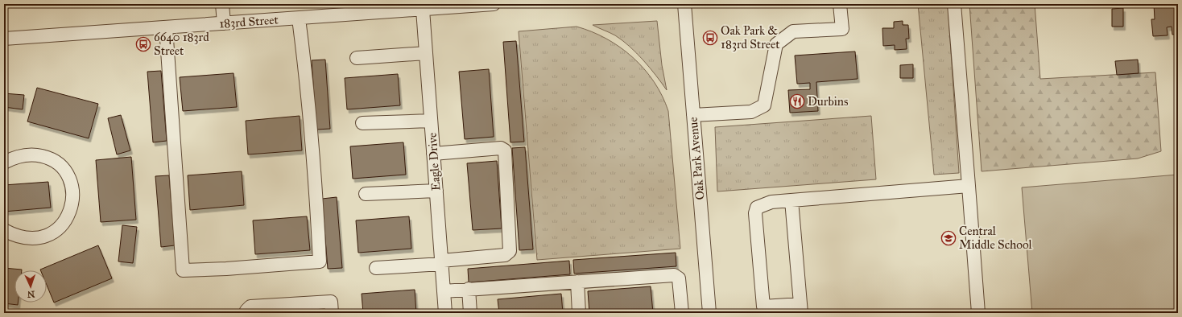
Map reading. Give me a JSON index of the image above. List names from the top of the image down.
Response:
{
  "streets": {
    "street": ["183rd Street", "Oak Park Avenue", "Eagle Drive"]
  },
  "crossings": [
    ["183rd Street", "Eagle Drive"]
  ],
  "places": {
    "bus stop": ["Oak Park & 183rd Street", "6640 183rd Street"],
    "restaurant": ["Durbins"],
    "school or university": ["Central Middle School"]
  },
  "north": "bottom"
}
